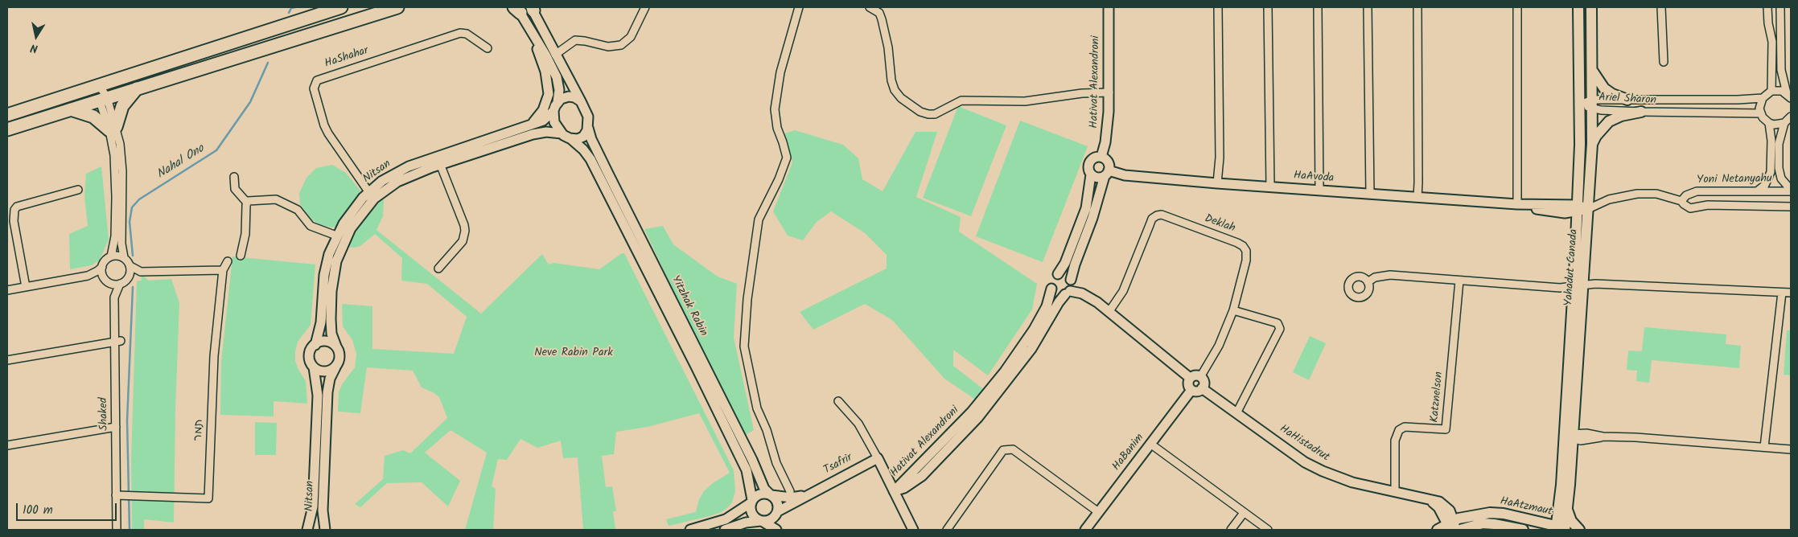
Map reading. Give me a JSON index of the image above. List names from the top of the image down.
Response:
{
  "streets": {
    "main road": ["Yahadut Canada", "HaAtzmaut"],
    "street": [
      "HaShahar",
      "Hativat Alexandroni",
      "Ariel Sharon",
      "Nitsan",
      "HaAvoda",
      "Yoni Netanyahu",
      "Deklah",
      "Yitzhak Rabin",
      "Katznelson",
      "Shaked",
      "תמר",
      "HaHistadrut",
      "HaBanim",
      "Tsafrir"
    ]
  },
  "crossings": [
    ["HaShahar", "Nitsan"],
    ["Hativat Alexandroni", "HaAvoda"],
    ["Ariel Sharon", "Yahadut Canada"],
    ["Nitsan", "Yitzhak Rabin"],
    ["HaAvoda", "Yahadut Canada"],
    ["Deklah", "HaHistadrut"],
    ["Deklah", "HaBanim"],
    ["Yahadut Canada", "HaAtzmaut"],
    ["Yitzhak Rabin", "Tsafrir"],
    ["Katznelson", "HaHistadrut"],
    ["Shaked", "תמר"],
    ["HaHistadrut", "HaBanim"],
    ["HaHistadrut", "HaAtzmaut"]
  ],
  "water": ["Nahal Ono"],
  "parks": ["Neve Rabin Park"],
  "scale_bar": "100 m",
  "north": "bottom"
}
